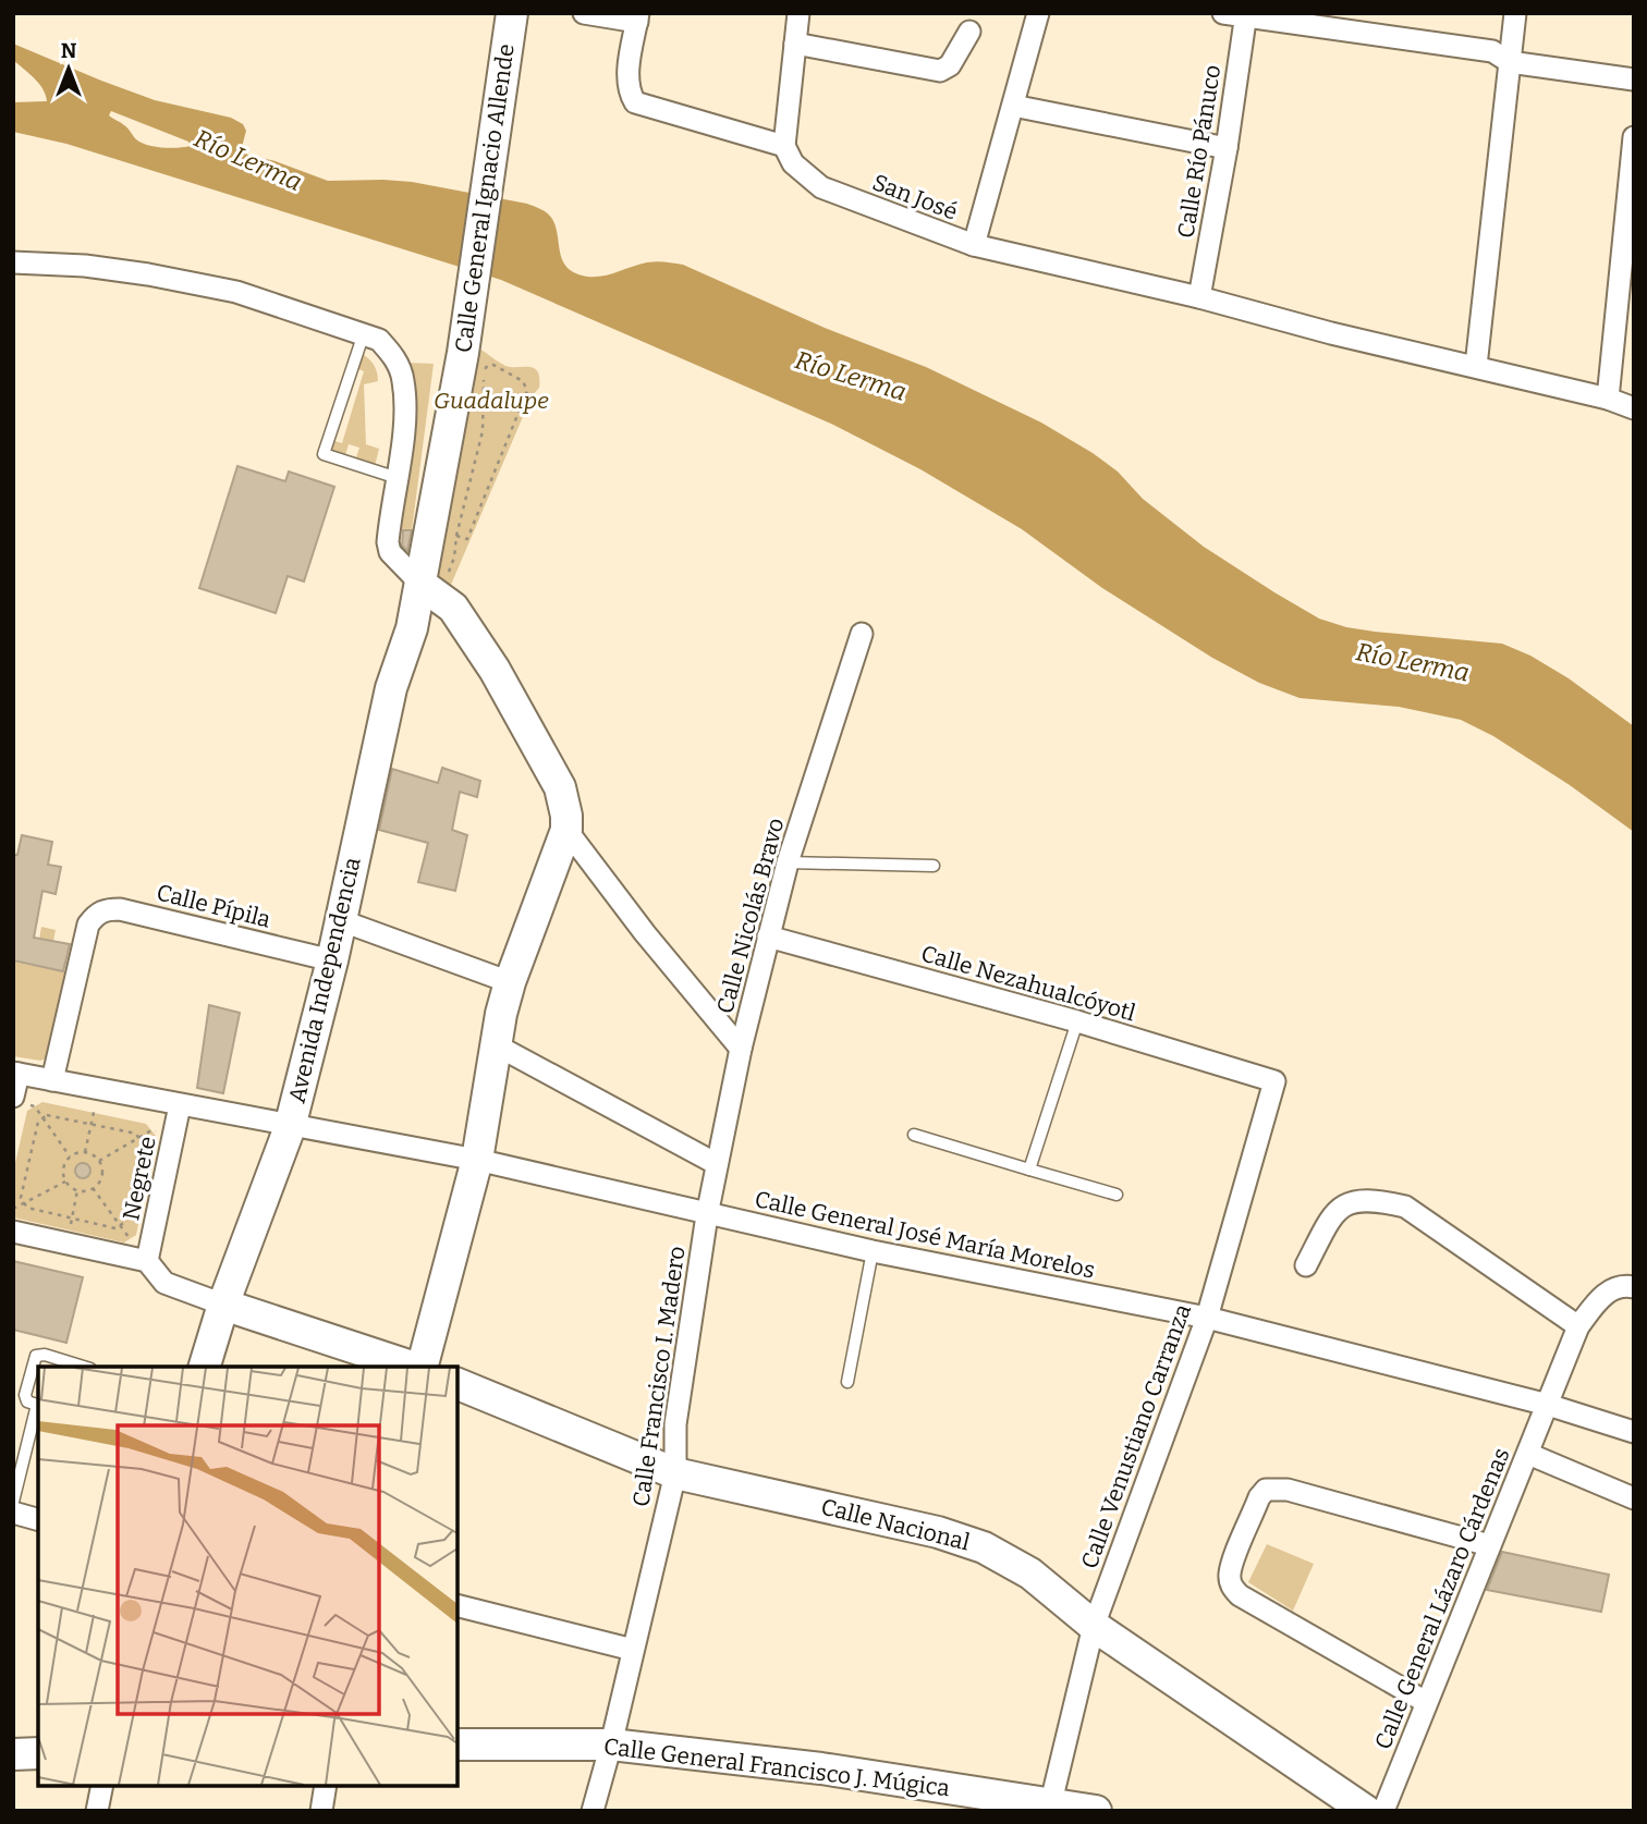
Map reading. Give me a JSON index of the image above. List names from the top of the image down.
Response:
{
  "streets": {
    "street": [
      "Calle Río Pánuco",
      "San José",
      "Calle General Ignacio Allende",
      "Calle Pípila",
      "Calle Nicolás Bravo",
      "Avenida Independencia",
      "Calle Nezahualcóyotl",
      "Negrete",
      "Calle General José María Morelos",
      "Calle Francisco I. Madero",
      "Calle Venustiano Carranza",
      "Calle Nacional",
      "Calle General Lázaro Cárdenas",
      "Calle General Francisco J. Múgica"
    ]
  },
  "crossings": [
    ["Calle Río Pánuco", "San José"],
    ["Calle General Ignacio Allende", "Avenida Independencia"],
    ["Calle Pípila", "Avenida Independencia"],
    ["Calle Pípila", "Calle General José María Morelos"],
    ["Calle Nicolás Bravo", "Calle Nezahualcóyotl"],
    ["Calle Nicolás Bravo", "Calle General José María Morelos"],
    ["Calle Nicolás Bravo", "Calle Francisco I. Madero"],
    ["Avenida Independencia", "Calle General José María Morelos"],
    ["Calle Nezahualcóyotl", "Calle Venustiano Carranza"],
    ["Negrete", "Calle General José María Morelos"],
    ["Calle General José María Morelos", "Calle Francisco I. Madero"],
    ["Calle General José María Morelos", "Calle Venustiano Carranza"],
    ["Calle General José María Morelos", "Calle General Lázaro Cárdenas"],
    ["Calle Francisco I. Madero", "Calle Nacional"],
    ["Calle Francisco I. Madero", "Calle General Francisco J. Múgica"],
    ["Calle Venustiano Carranza", "Calle Nacional"],
    ["Calle Venustiano Carranza", "Calle General Francisco J. Múgica"]
  ],
  "water": ["Río Lerma"],
  "parks": ["Guadalupe"],
  "north": "top"
}
